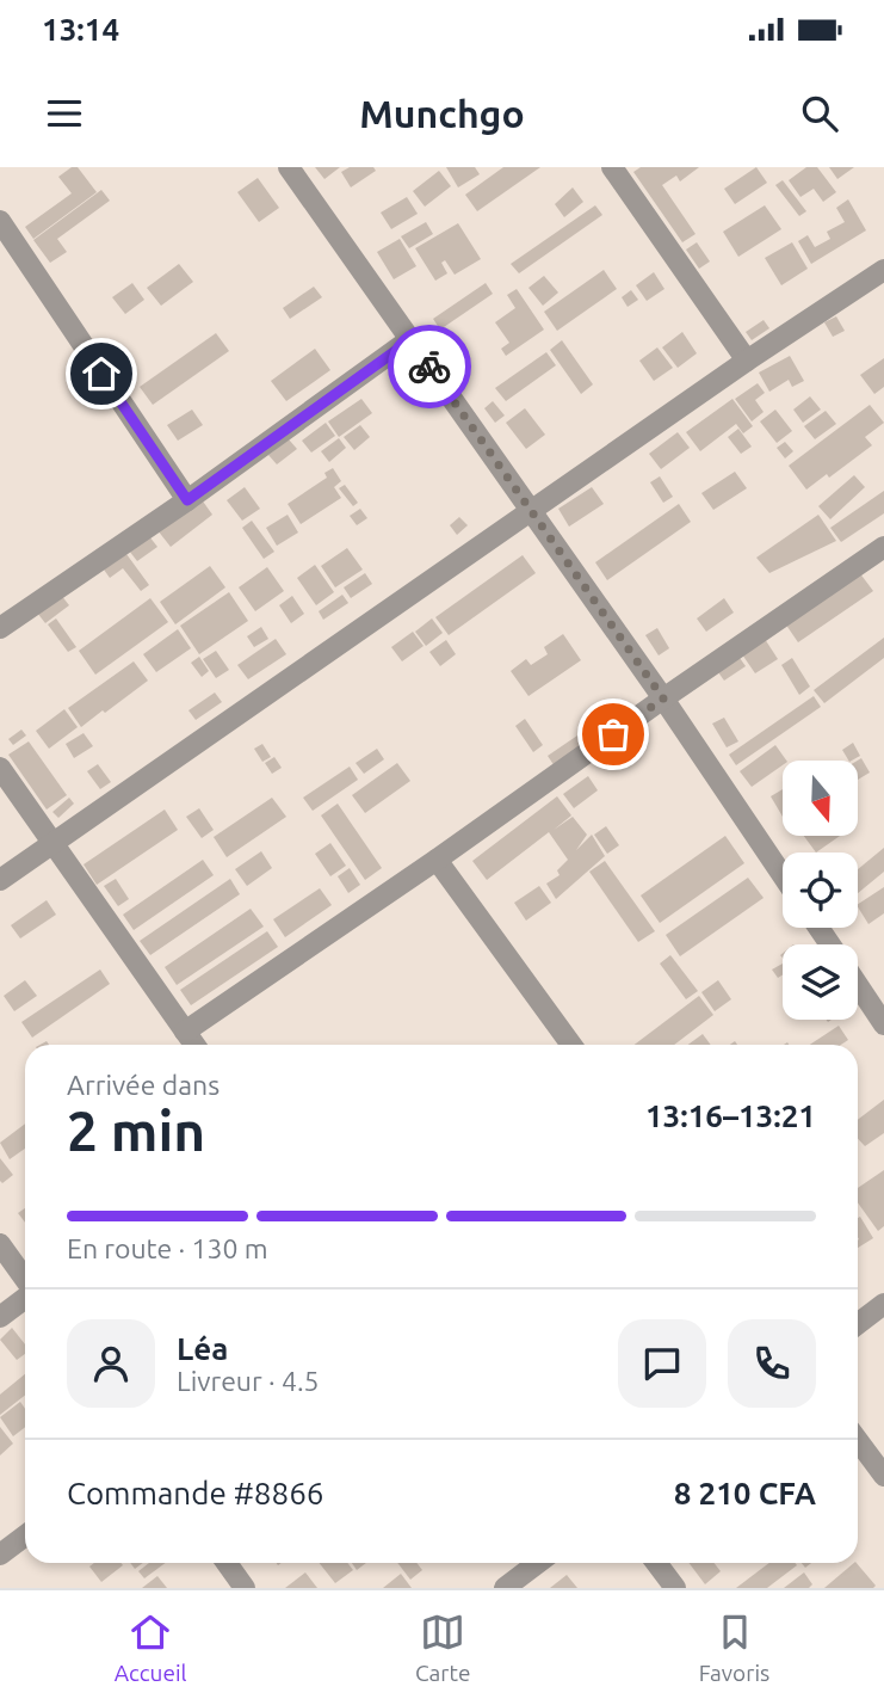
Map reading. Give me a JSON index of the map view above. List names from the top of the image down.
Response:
{
  "north": "bottom",
  "page": {
    "status": "13:14",
    "header": "Munchgo",
    "heading": ["2 min", "Arrivée dans", "13:16–13:21"],
    "panel": [
      "Léa",
      "Livreur · 4.5",
      "Commande #8866",
      "8 210 CFA"
    ],
    "bar": "En route · 130 m",
    "tabs": ["Accueil", "Carte", "Favoris"]
  }
}
